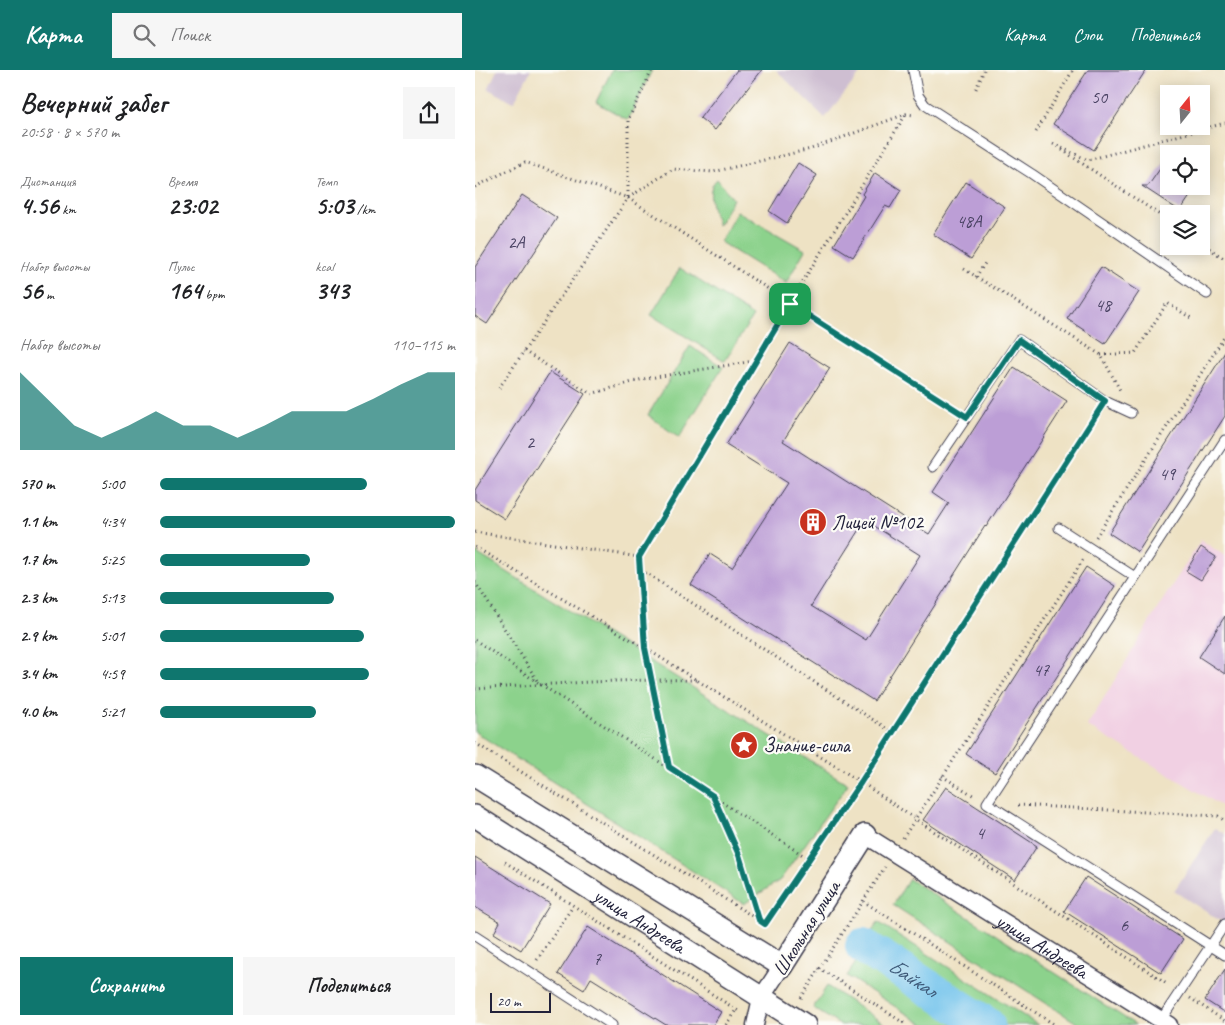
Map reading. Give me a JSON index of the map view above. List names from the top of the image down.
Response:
{
  "streets": {
    "street": ["улица Андреева", "Школьная улица"]
  },
  "crossings": [
    ["улица Андреева", "Школьная улица"]
  ],
  "water": ["Байкал"],
  "places": {
    "building": ["Лицей №102"],
    "place": ["Знание-сила"]
  },
  "house_numbers": [
    "50",
    "48А",
    "2А",
    "48",
    "2",
    "49",
    "47",
    "4",
    "6",
    "7"
  ],
  "scale_bar": "20 m",
  "north": "top",
  "page": {
    "header": "Карта",
    "search": "Поиск",
    "nav": ["Карта", "Слои", "Поделиться"],
    "heading": ["Вечерний забег", "20:58 · 8 × 570 m"],
    "stats": [
      ["Дистанция", "4.56 km"],
      ["Время", "23:02"],
      ["Темп", "5:03 /km"],
      ["Набор высоты", "56 m"],
      ["Пульс", "164 bpm"],
      ["kcal", "343"]
    ],
    "chart": ["Набор высоты", "110–115 m"],
    "list": [
      {
        "name": "570 m",
        "note": "5:00"
      },
      {
        "name": "1.1 km",
        "note": "4:34"
      },
      {
        "name": "1.7 km",
        "note": "5:25"
      },
      {
        "name": "2.3 km",
        "note": "5:13"
      },
      {
        "name": "2.9 km",
        "note": "5:01"
      },
      {
        "name": "3.4 km",
        "note": "4:59"
      },
      {
        "name": "4.0 km",
        "note": "5:21"
      }
    ],
    "buttons": ["Сохранить", "Поделиться"],
    "scale": "20 m"
  }
}
